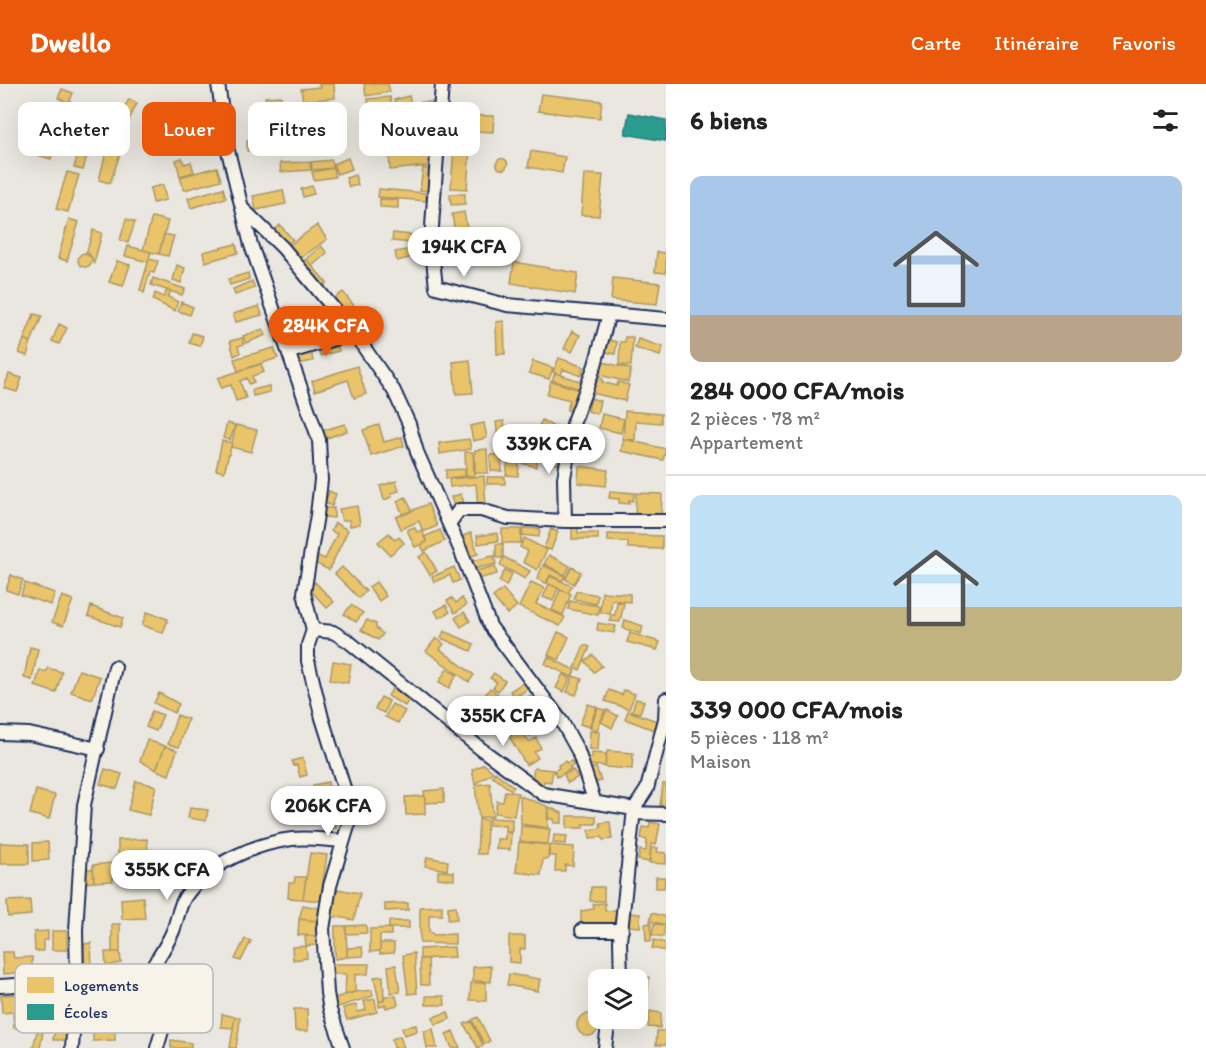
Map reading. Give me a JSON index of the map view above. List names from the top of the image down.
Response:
{
  "legend": ["Logements", "Écoles"],
  "page": {
    "header": "Dwello",
    "nav": ["Carte", "Itinéraire", "Favoris"],
    "heading": "6 biens",
    "chip": [
      "Acheter",
      "Louer",
      "Filtres",
      "Nouveau"
    ],
    "list": [
      {
        "name": "284 000 CFA/mois",
        "note": "2 pièces · 78 m² · Appartement"
      },
      {
        "name": "339 000 CFA/mois",
        "note": "5 pièces · 118 m² · Maison"
      }
    ],
    "price": [
      "194K CFA",
      "284K CFA",
      "339K CFA",
      "355K CFA",
      "206K CFA",
      "355K CFA"
    ]
  }
}
